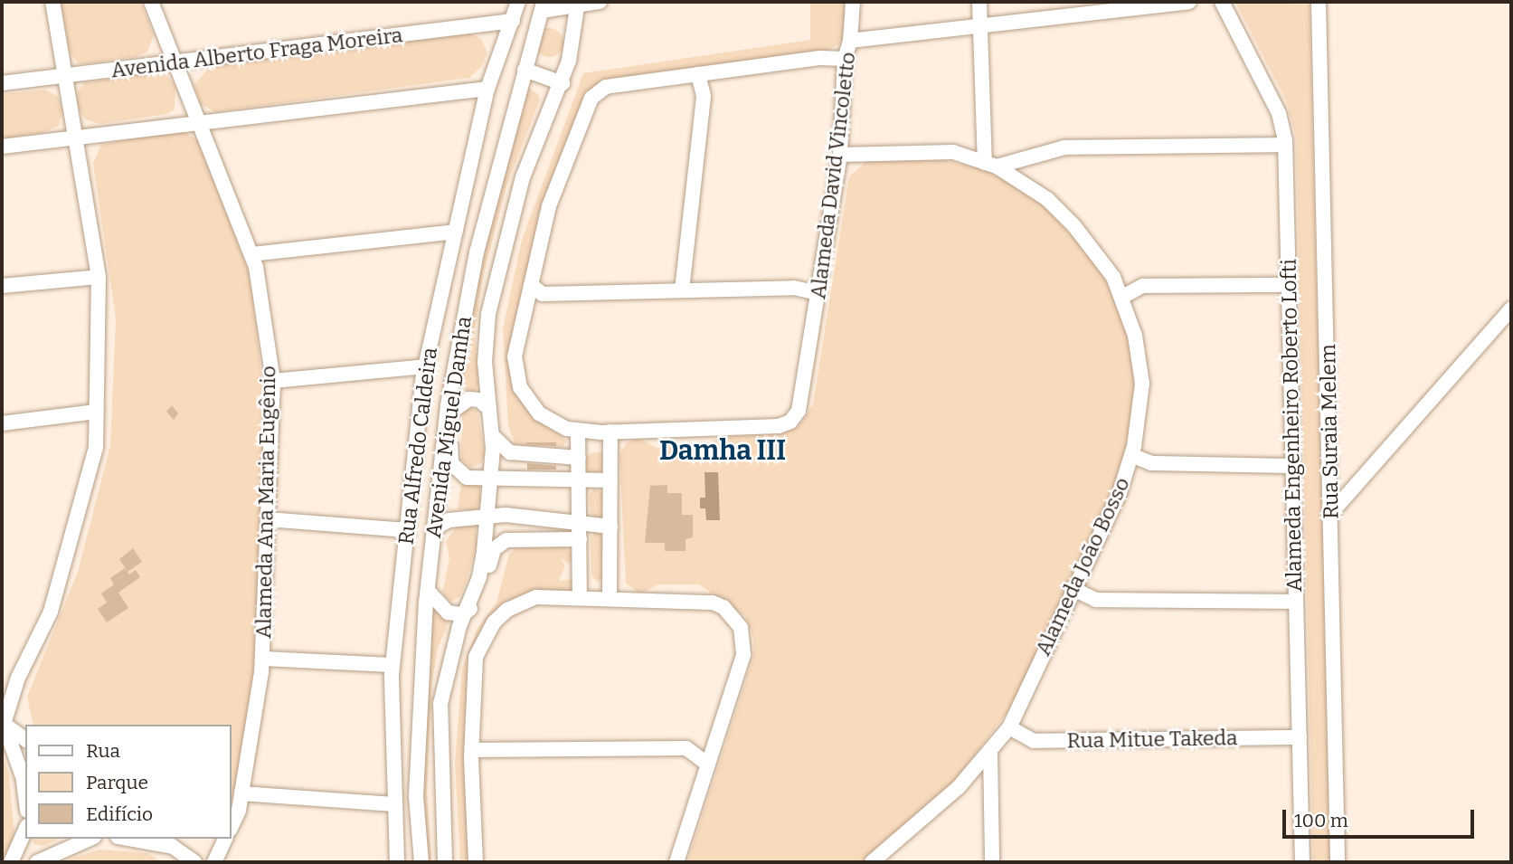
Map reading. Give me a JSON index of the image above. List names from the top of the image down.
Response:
{
  "streets": {
    "street": [
      "Avenida Alberto Fraga Moreira",
      "Alameda David Vincoletto",
      "Alameda Engenheiro Roberto Lofti",
      "Avenida Miguel Damha",
      "Rua Suraia Melem",
      "Rua Alfredo Caldeira",
      "Alameda Ana Maria Eugênio",
      "Alameda João Bosso",
      "Rua Mitue Takeda"
    ]
  },
  "crossings": [
    ["Avenida Alberto Fraga Moreira", "Rua Alfredo Caldeira"],
    ["Avenida Alberto Fraga Moreira", "Alameda Ana Maria Eugênio"],
    ["Alameda David Vincoletto", "Alameda João Bosso"],
    ["Alameda Engenheiro Roberto Lofti", "Rua Mitue Takeda"],
    ["Alameda João Bosso", "Rua Mitue Takeda"]
  ],
  "districts": ["Damha III"],
  "legend": ["Rua", "Parque", "Edifício"],
  "scale_bar": "100 m"
}
